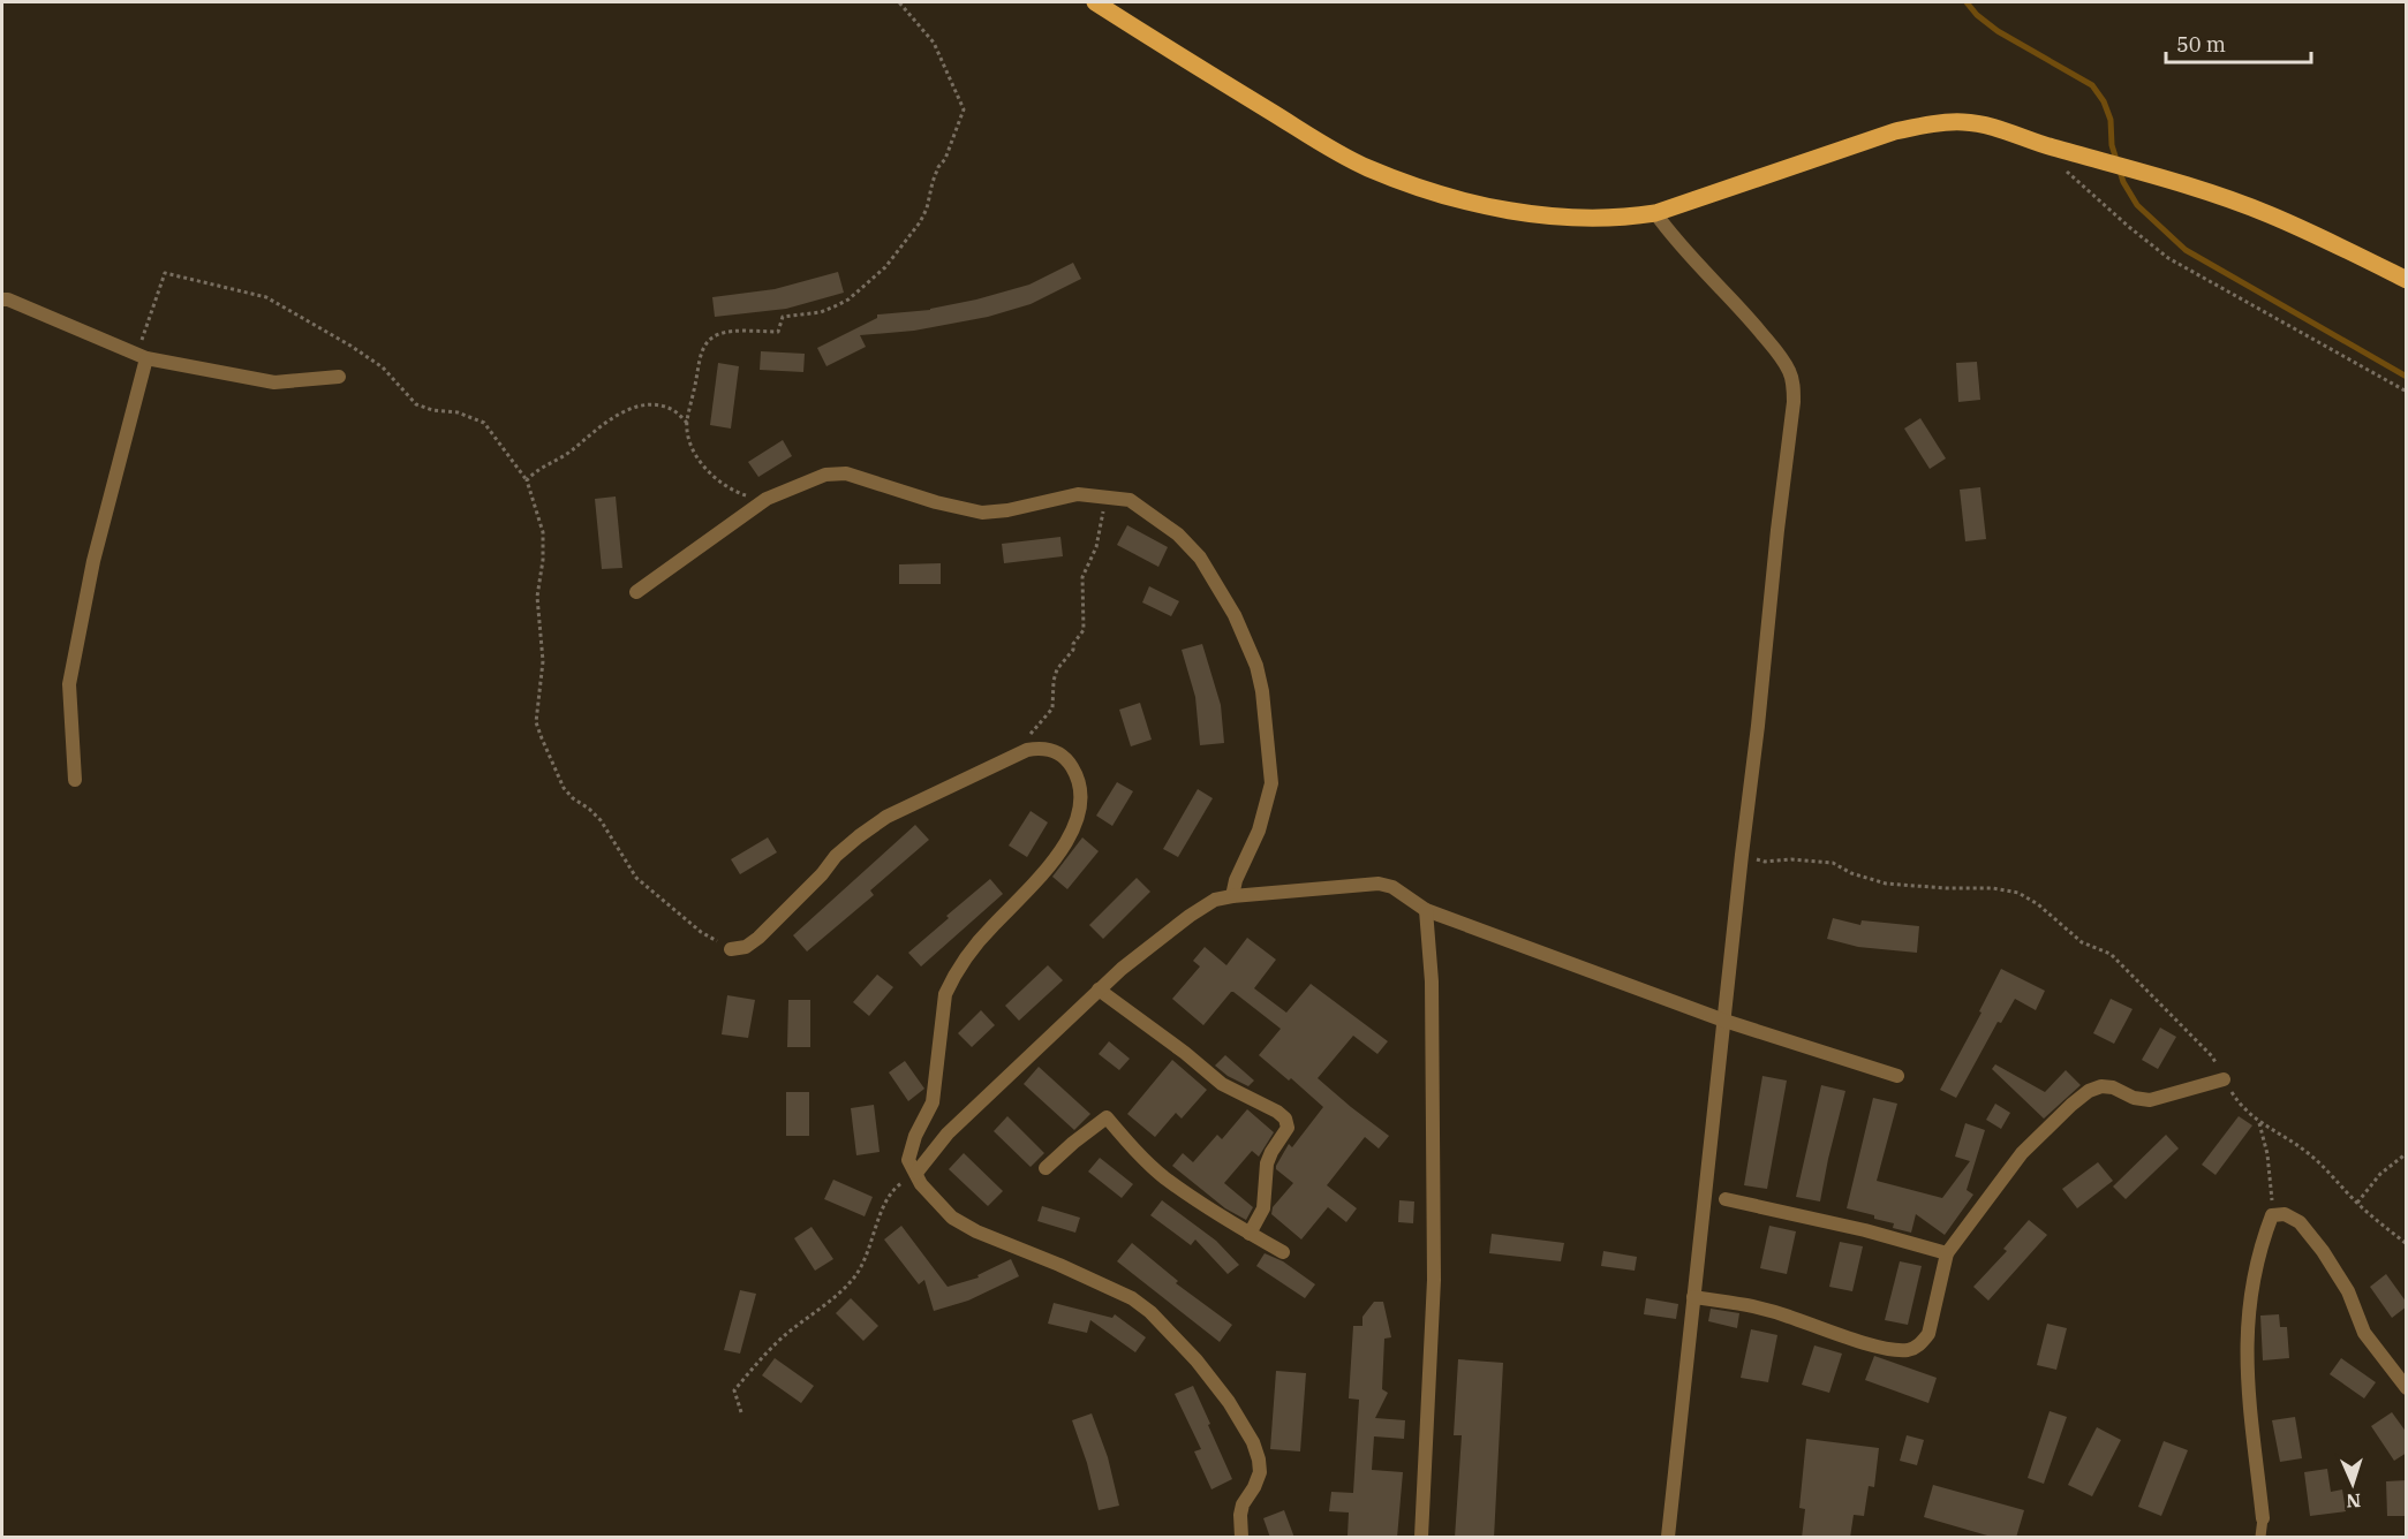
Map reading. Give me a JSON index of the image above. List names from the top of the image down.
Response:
{
  "scale_bar": "50 m",
  "north": "bottom"
}
